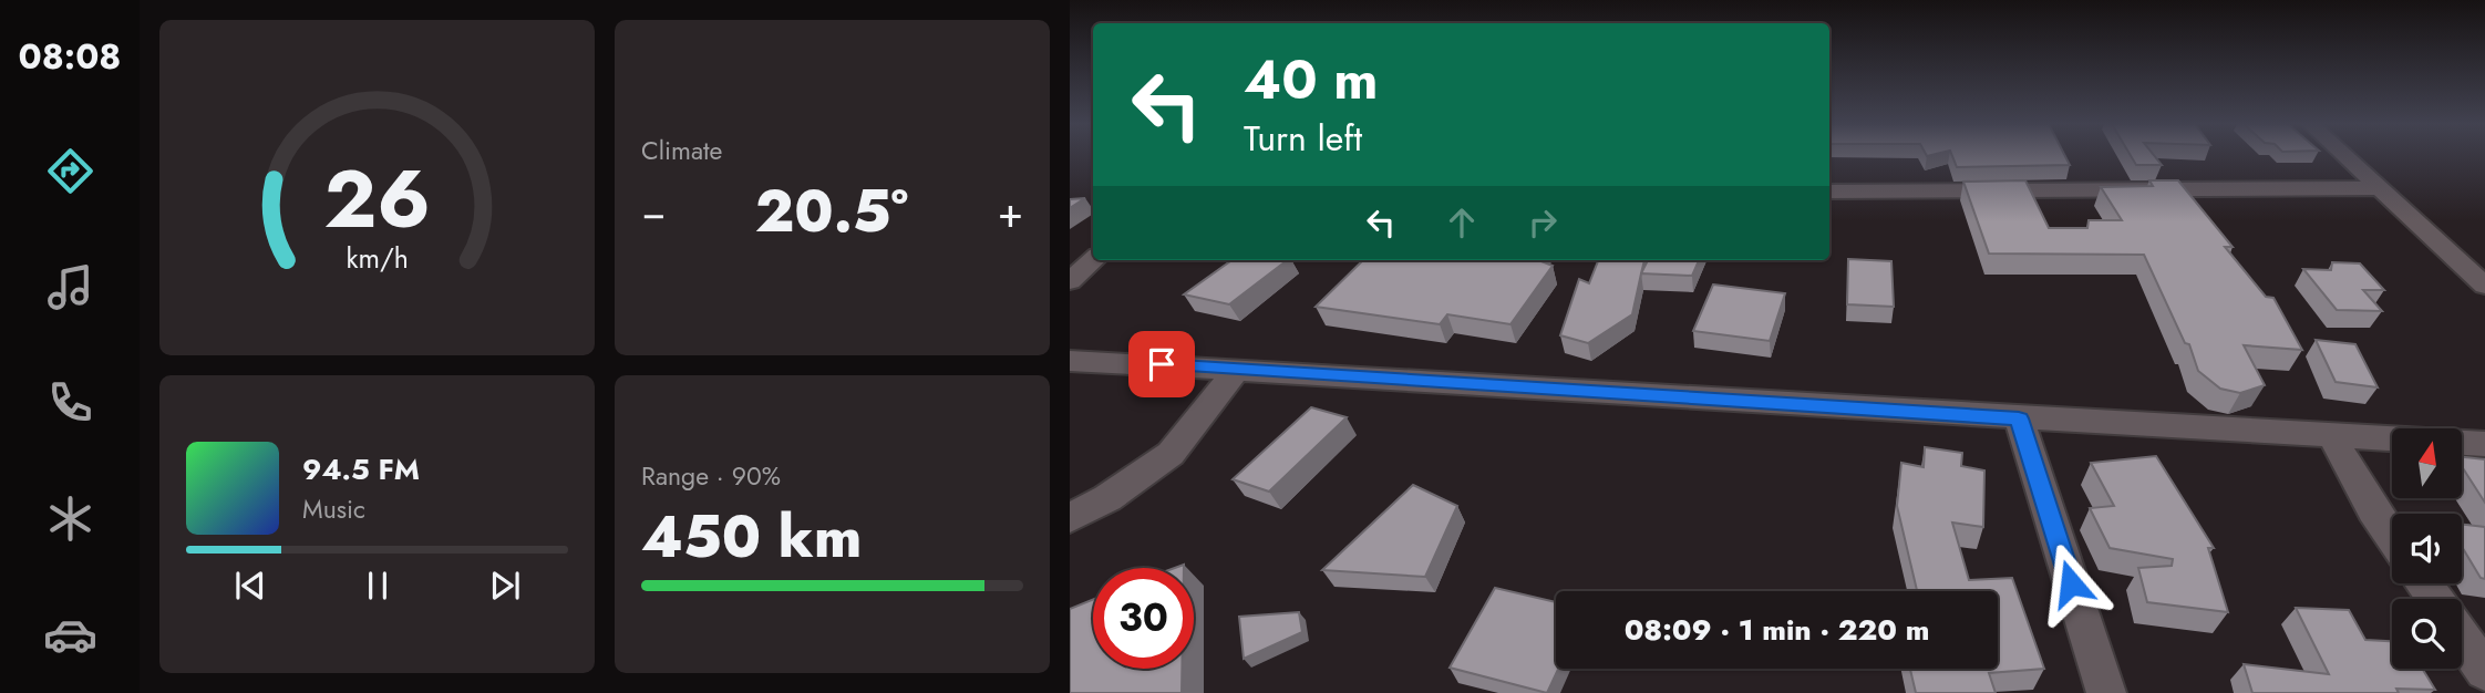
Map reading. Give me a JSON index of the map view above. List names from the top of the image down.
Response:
{
  "north": "top",
  "page": {
    "tabs": "08:08",
    "tile": [
      "Climate",
      ["Range · 90%", "450 km"]
    ],
    "turn": ["40 m", "Turn left"],
    "heat": ["−", "20.5°", "+"],
    "song": ["94.5 FM", "Music"],
    "limit": "30",
    "trip": "08:09 · 1 min · 220 m",
    "gauge": ["26", "km/h"]
  }
}
